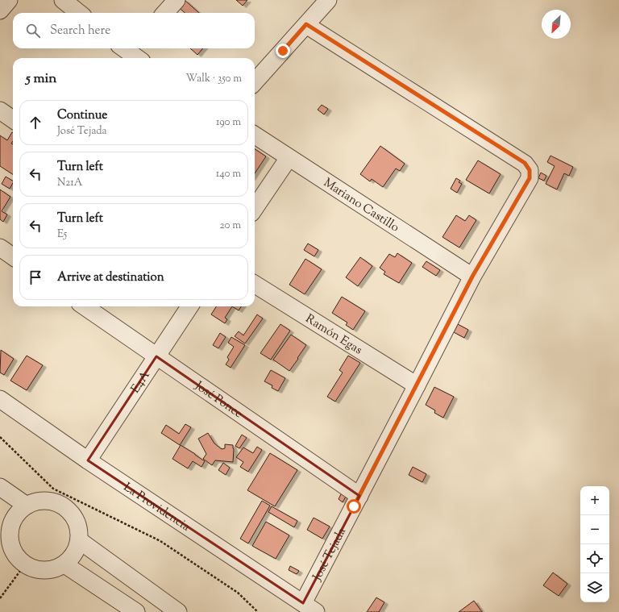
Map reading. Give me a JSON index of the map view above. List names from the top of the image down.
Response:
{
  "streets": {
    "street": [
      "Mariano Castillo",
      "Ramón Egas",
      "E4A",
      "José Ponce",
      "La Providencia",
      "José Tejada"
    ]
  },
  "crossings": [
    ["Mariano Castillo", "José Tejada"],
    ["Ramón Egas", "José Tejada"],
    ["E4A", "José Ponce"],
    ["E4A", "La Providencia"],
    ["José Ponce", "José Tejada"],
    ["La Providencia", "José Tejada"]
  ],
  "north": "bottom left",
  "page": {
    "search": "Search here",
    "heading": ["5 min", "Walk · 350 m"],
    "list": [
      ["Continue", "José Tejada", "190 m"],
      ["Turn left", "N21A", "140 m"],
      ["Turn left", "E5", "20 m"],
      "Arrive at destination"
    ],
    "map_buttons": ["+", "−"]
  }
}
